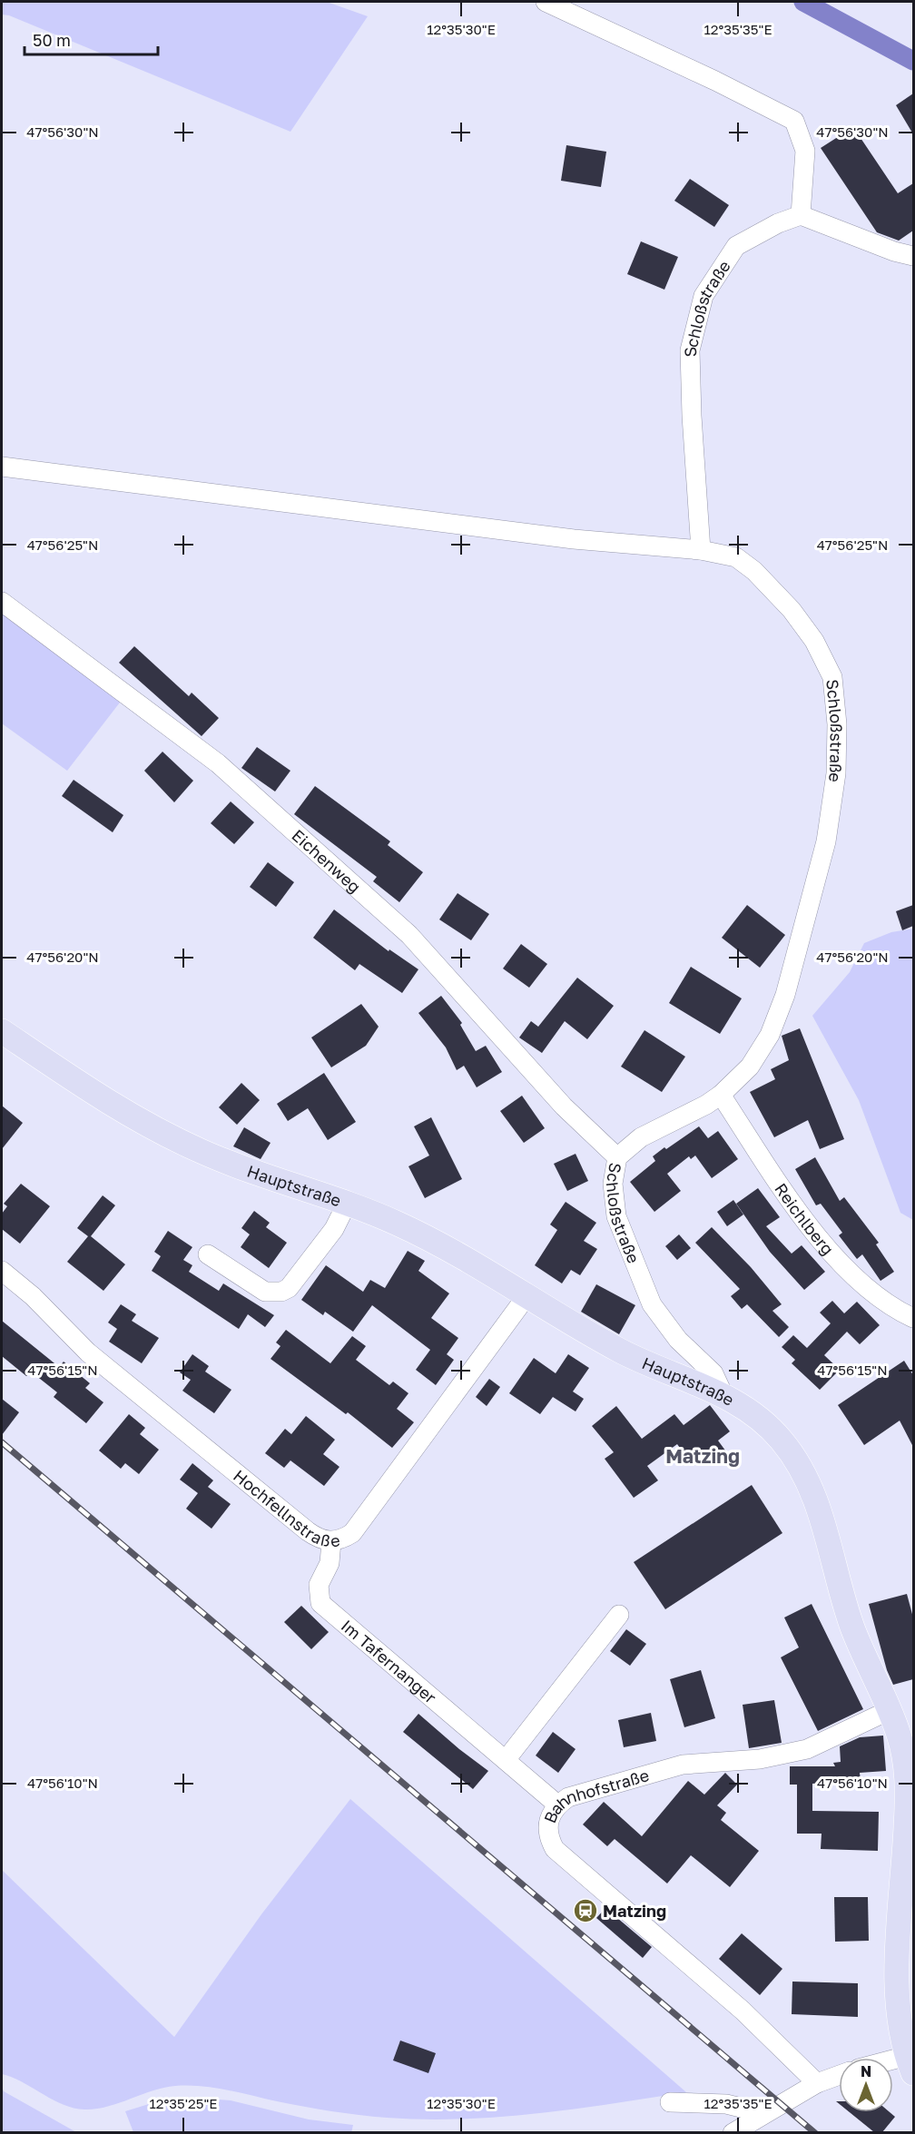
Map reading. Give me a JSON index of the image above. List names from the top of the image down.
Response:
{
  "streets": {
    "main road": ["Hauptstraße"],
    "street": [
      "Schloßstraße",
      "Eichenweg",
      "Reichlberg",
      "Hochfellnstraße",
      "Im Tafernanger",
      "Bahnhofstraße"
    ]
  },
  "crossings": [
    ["Schloßstraße", "Eichenweg"],
    ["Schloßstraße", "Hauptstraße"],
    ["Schloßstraße", "Reichlberg"],
    ["Hauptstraße", "Hochfellnstraße"],
    ["Hauptstraße", "Bahnhofstraße"],
    ["Hochfellnstraße", "Im Tafernanger"],
    ["Im Tafernanger", "Bahnhofstraße"]
  ],
  "districts": ["Matzing"],
  "places": {
    "station": ["Matzing"]
  },
  "scale_bar": "50 m",
  "north": "top",
  "coordinates": [
    "12°35'30\"E",
    "12°35'35\"E",
    "47°56'30\"N",
    "47°56'25\"N",
    "47°56'20\"N",
    "47°56'15\"N",
    "47°56'10\"N",
    "12°35'25\"E"
  ]
}
